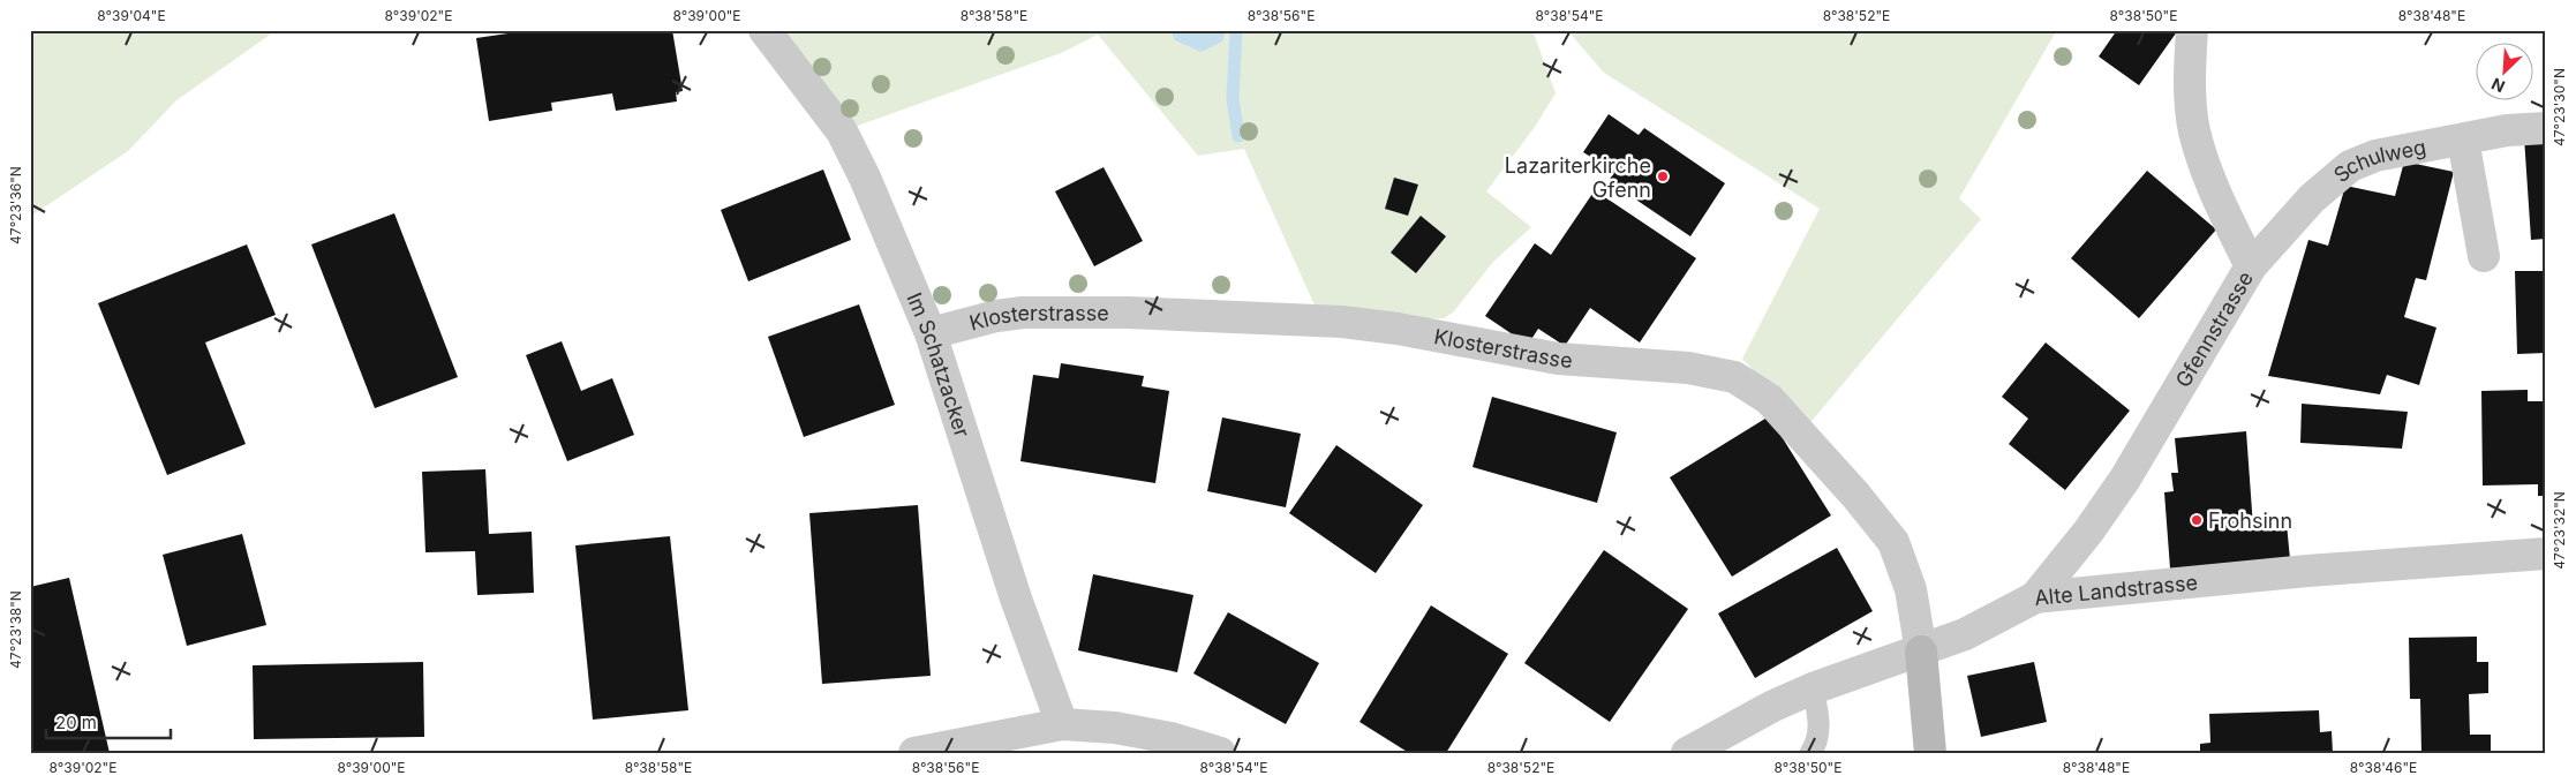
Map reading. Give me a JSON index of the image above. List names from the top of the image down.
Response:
{
  "streets": {
    "street": [
      "Schulweg",
      "Klosterstrasse",
      "Gfennstrasse",
      "Im Schatzacker",
      "Alte Landstrasse"
    ]
  },
  "crossings": [
    ["Schulweg", "Gfennstrasse"],
    ["Klosterstrasse", "Im Schatzacker"],
    ["Klosterstrasse", "Alte Landstrasse"],
    ["Gfennstrasse", "Alte Landstrasse"]
  ],
  "places": ["Lazariterkirche Gfenn", "Frohsinn"],
  "scale_bar": "20 m",
  "north": "bottom left",
  "coordinates": [
    "8°39'04\"E",
    "8°39'02\"E",
    "8°39'00\"E",
    "8°38'58\"E",
    "8°38'56\"E",
    "8°38'54\"E",
    "8°38'52\"E",
    "8°38'50\"E",
    "8°38'48\"E",
    "47°23'30\"N",
    "47°23'36\"N",
    "47°23'32\"N",
    "47°23'38\"N",
    "8°38'46\"E"
  ]
}
